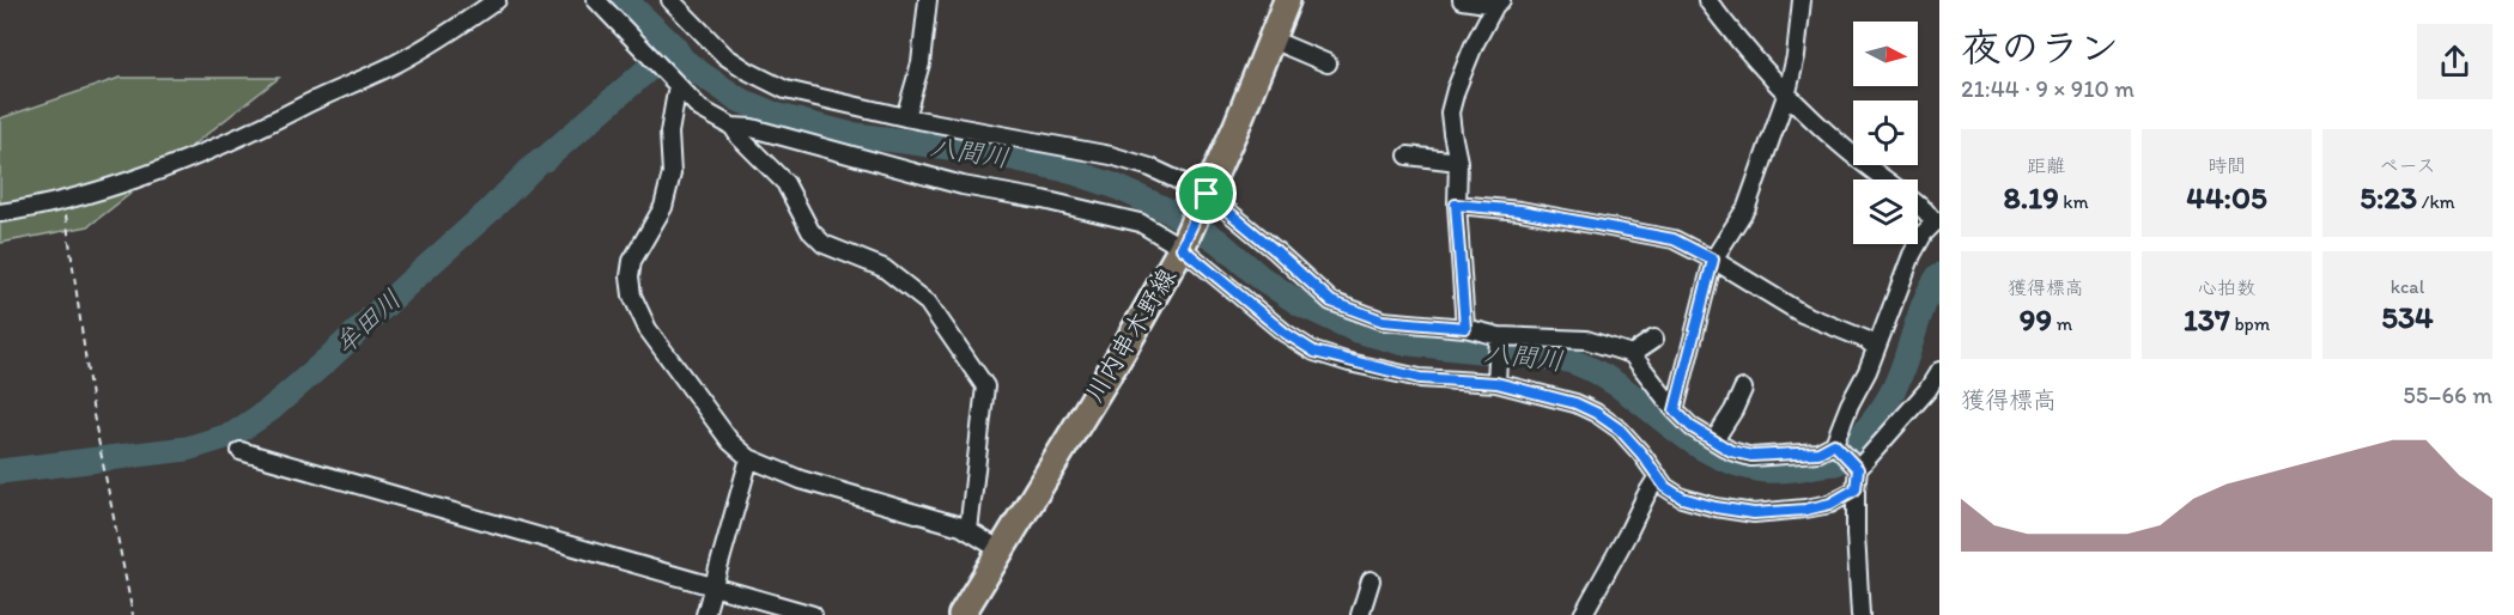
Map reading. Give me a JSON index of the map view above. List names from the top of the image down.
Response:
{
  "streets": {
    "main road": ["川内串木野線"]
  },
  "water": ["八間川", "牟田川"],
  "north": "right",
  "page": {
    "heading": ["夜のラン", "21:44 · 9 × 910 m"],
    "stats": [
      ["距離", "8.19 km"],
      ["時間", "44:05"],
      ["ペース", "5:23 /km"],
      ["獲得標高", "99 m"],
      ["心拍数", "137 bpm"],
      ["kcal", "534"]
    ],
    "chart": ["獲得標高", "55–66 m"]
  }
}
